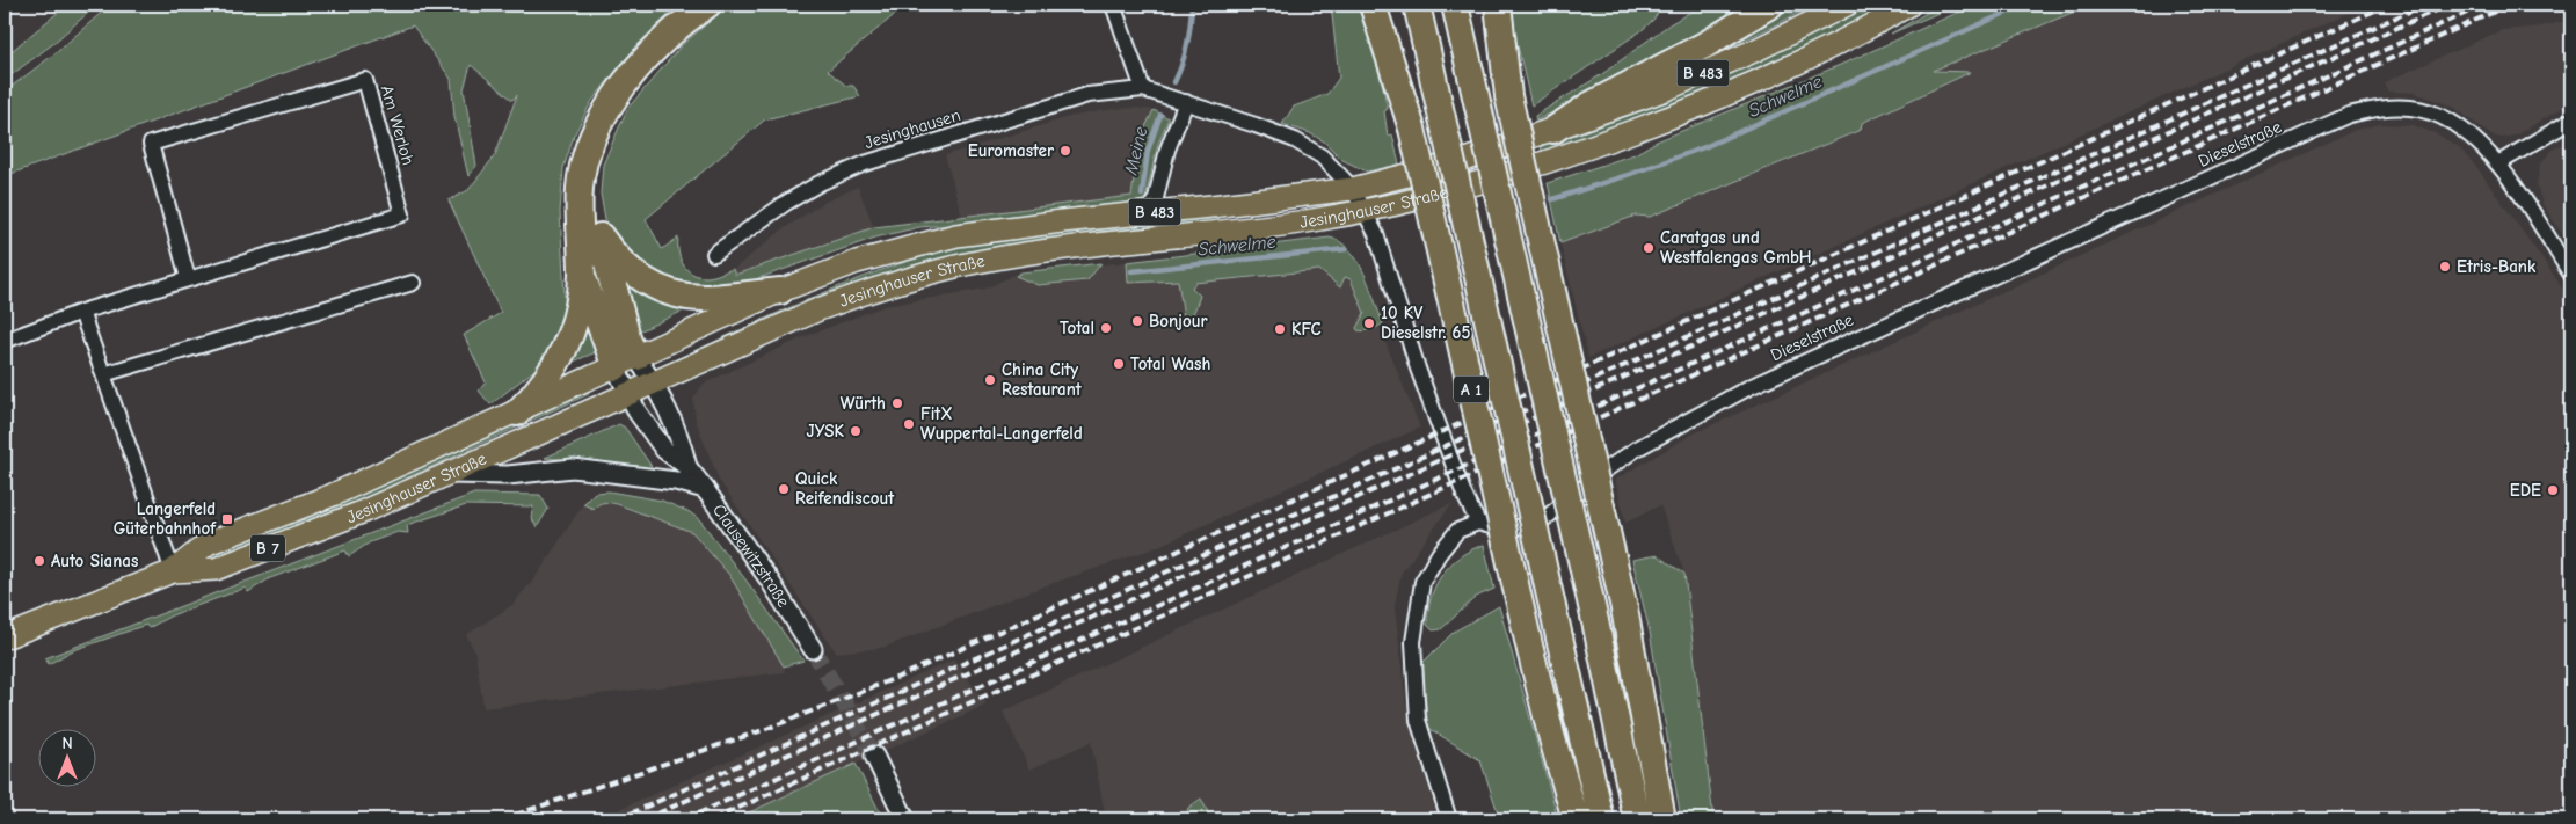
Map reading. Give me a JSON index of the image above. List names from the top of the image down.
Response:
{
  "streets": {
    "highway": ["A 1"],
    "main road": ["B 483", "Jesinghauser Straße", "B 7"],
    "street": [
      "Am Werloh",
      "Jesinghausen",
      "Dieselstraße",
      "Clausewitzstraße"
    ]
  },
  "crossings": [
    ["Jesinghausen", "Jesinghauser Straße"],
    ["Jesinghauser Straße", "Clausewitzstraße"]
  ],
  "water": ["Schwelme", "Meine"],
  "places": {
    "other": [
      "Euromaster",
      "Caratgas und Westfalengas GmbH",
      "Etris-Bank",
      "Bonjour",
      "10 KV Dieselstr. 65",
      "Total",
      "KFC",
      "Total Wash",
      "China City Restaurant",
      "Würth",
      "FitX Wuppertal-Langerfeld",
      "JYSK",
      "Quick Reifendiscout",
      "EDE",
      "Auto Sianas"
    ],
    "transit": ["Langerfeld Güterbahnhof"]
  },
  "north": "top"
}
